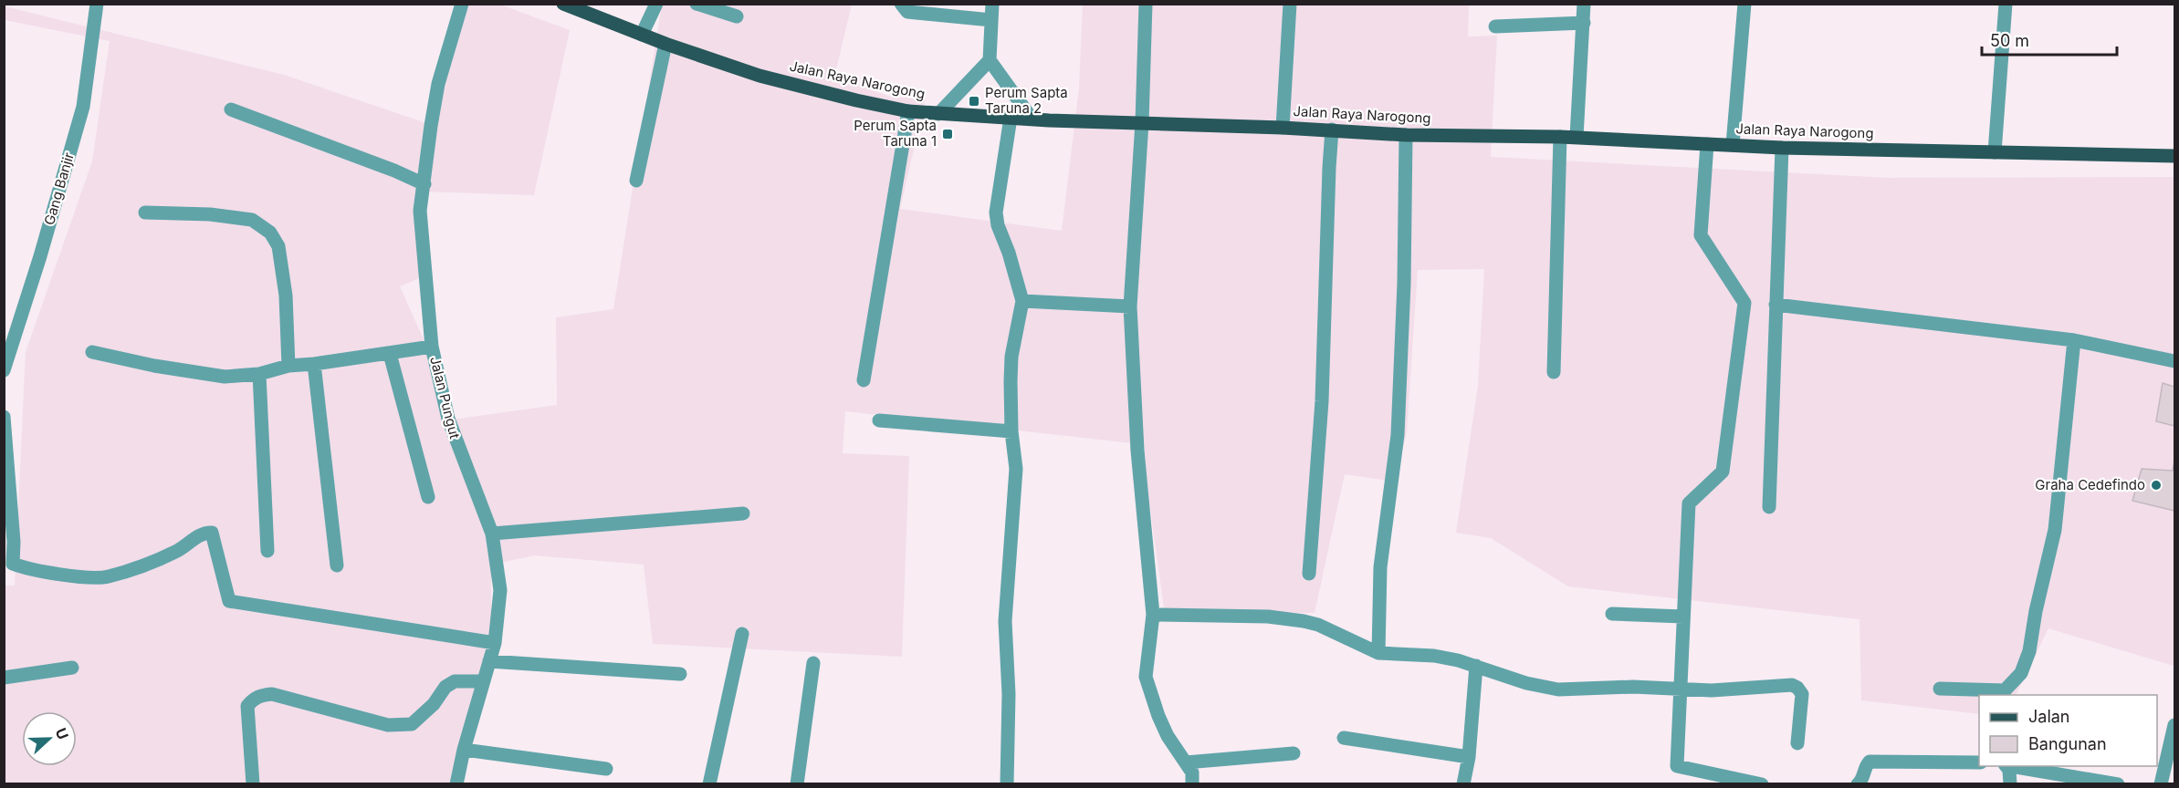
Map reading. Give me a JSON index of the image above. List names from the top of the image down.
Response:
{
  "streets": {
    "main road": ["Jalan Raya Narogong"],
    "street": ["Gang Banjir", "Jalan Pungut"]
  },
  "places": {
    "transit": ["Perum Sapta Taruna 2", "Perum Sapta Taruna 1"],
    "other": ["Graha Cedefindo"]
  },
  "legend": ["Jalan", "Bangunan"],
  "scale_bar": "50 m",
  "north": "right"
}
